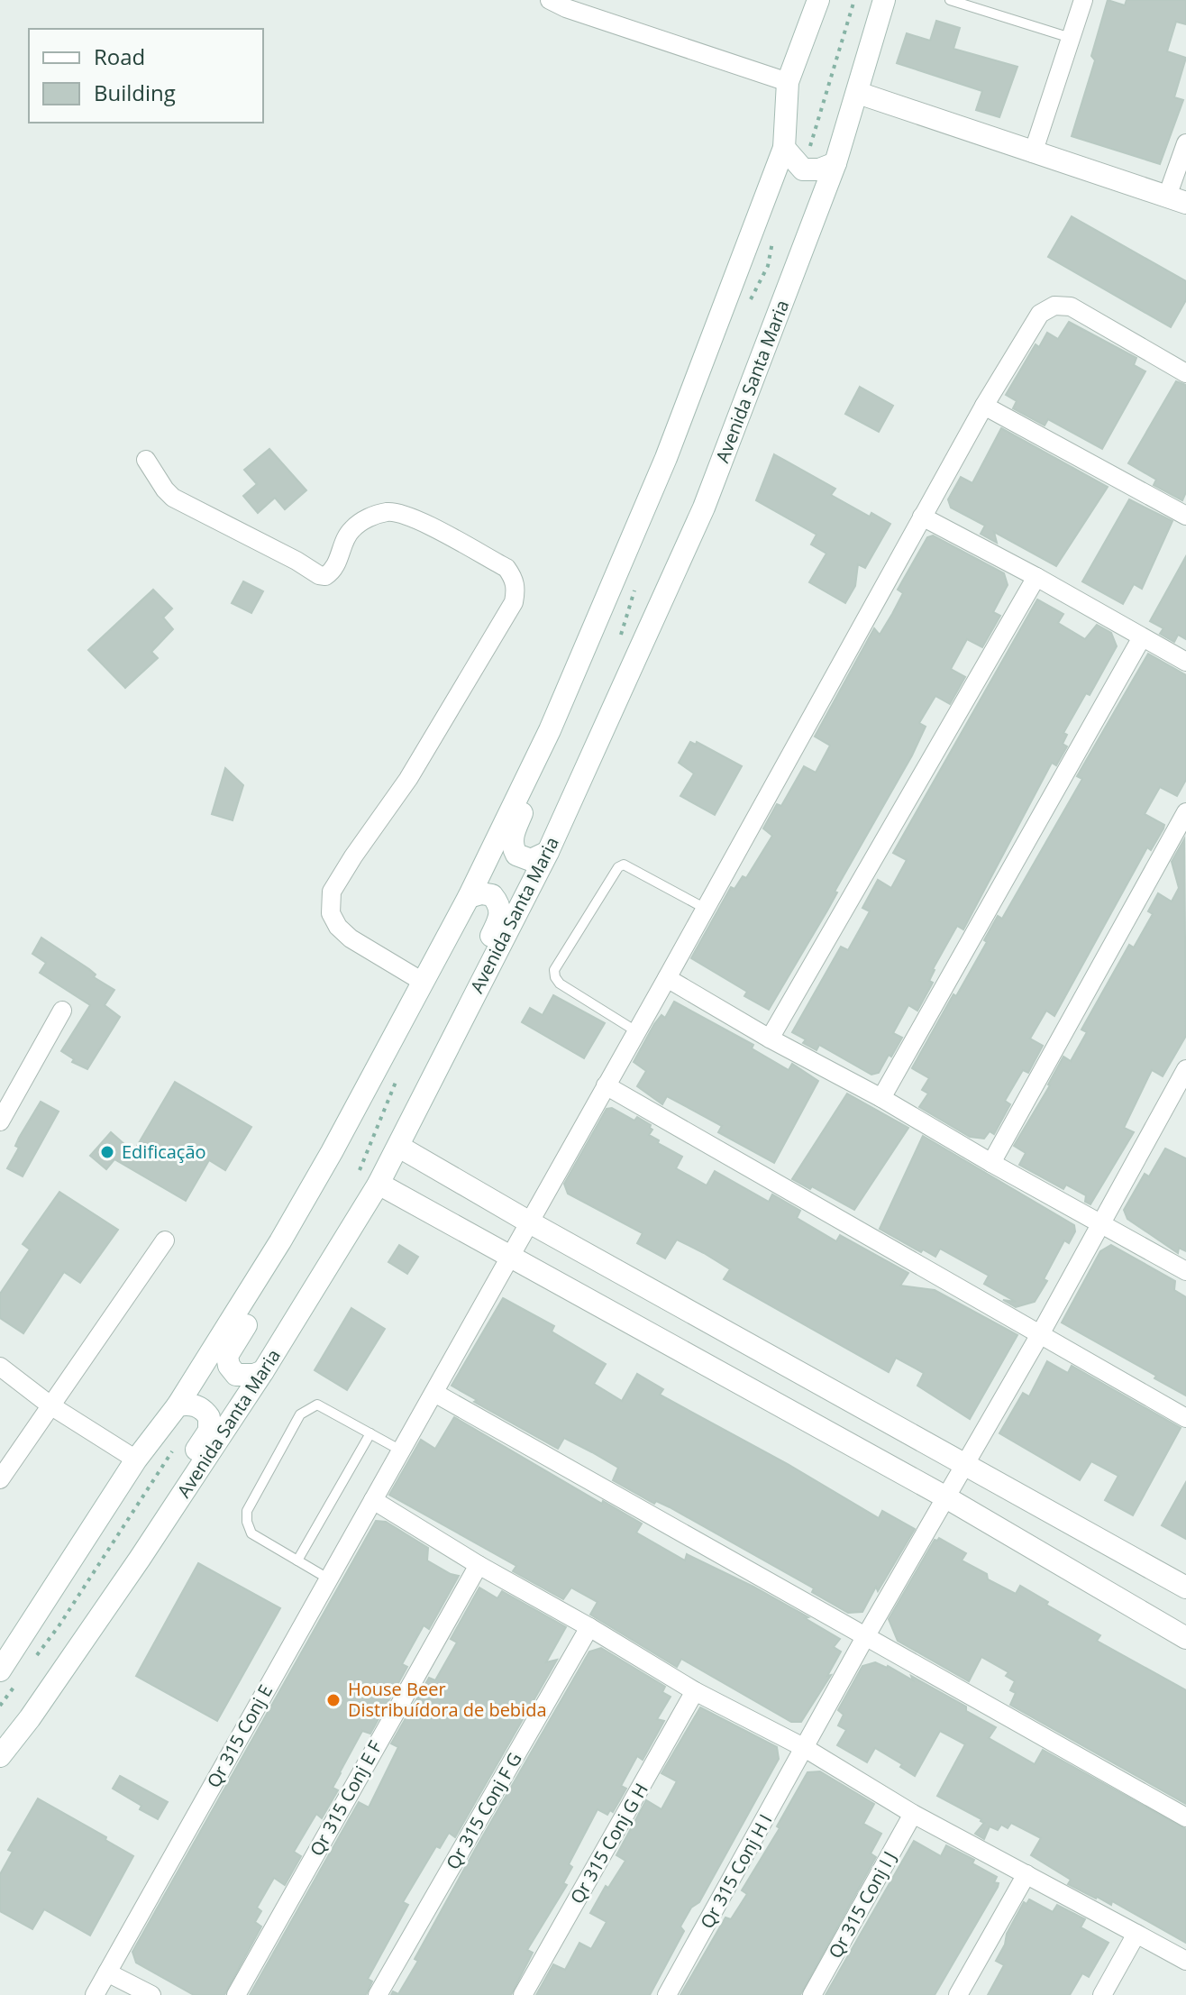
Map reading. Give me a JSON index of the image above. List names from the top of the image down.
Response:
{
  "streets": {
    "main road": ["Avenida Santa Maria"],
    "street": [
      "Qr 315 Conj E",
      "Qr 315 Conj E F",
      "Qr 315 Conj F G",
      "Qr 315 Conj G H",
      "Qr 315 Conj H I",
      "Qr 315 Conj I J"
    ]
  },
  "places": ["Edificação", "House Beer Distribuídora de bebida"],
  "legend": ["Road", "Building"]
}
